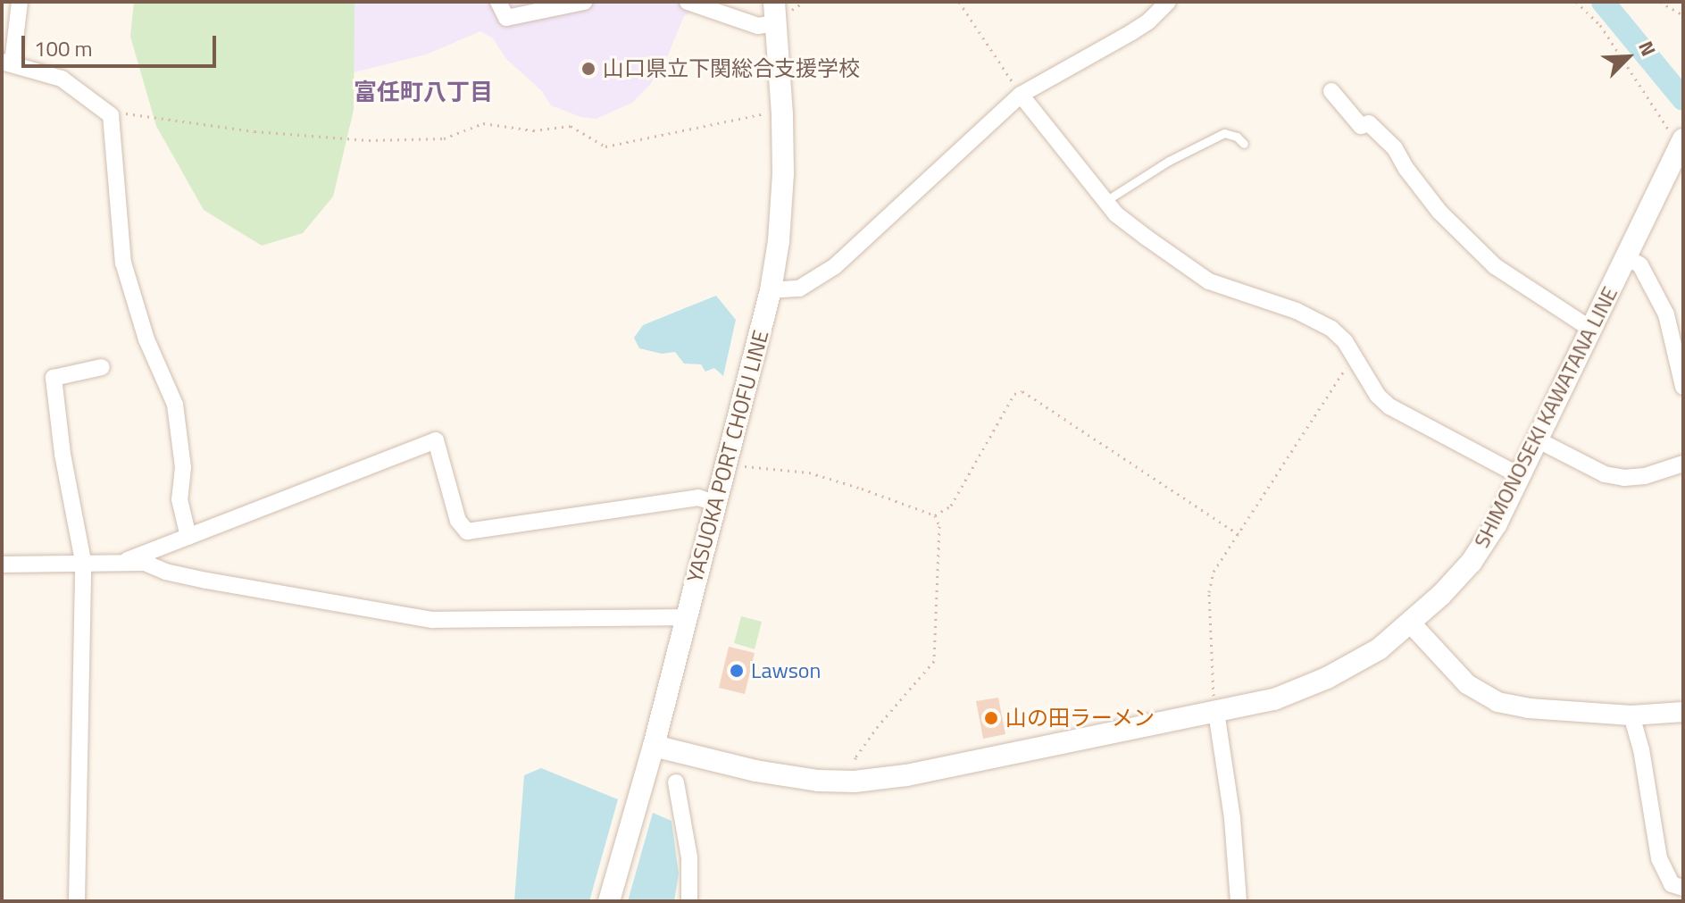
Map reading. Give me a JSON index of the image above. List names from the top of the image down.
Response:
{
  "streets": {
    "main road": ["SHIMONOSEKI KAWATANA LINE", "YASUOKA PORT CHOFU LINE"]
  },
  "crossings": [
    ["SHIMONOSEKI KAWATANA LINE", "YASUOKA PORT CHOFU LINE"]
  ],
  "districts": ["富任町八丁目"],
  "places": ["山口県立下関総合支援学校", "Lawson", "山の田ラーメン"],
  "scale_bar": "100 m",
  "north": "top right"
}
